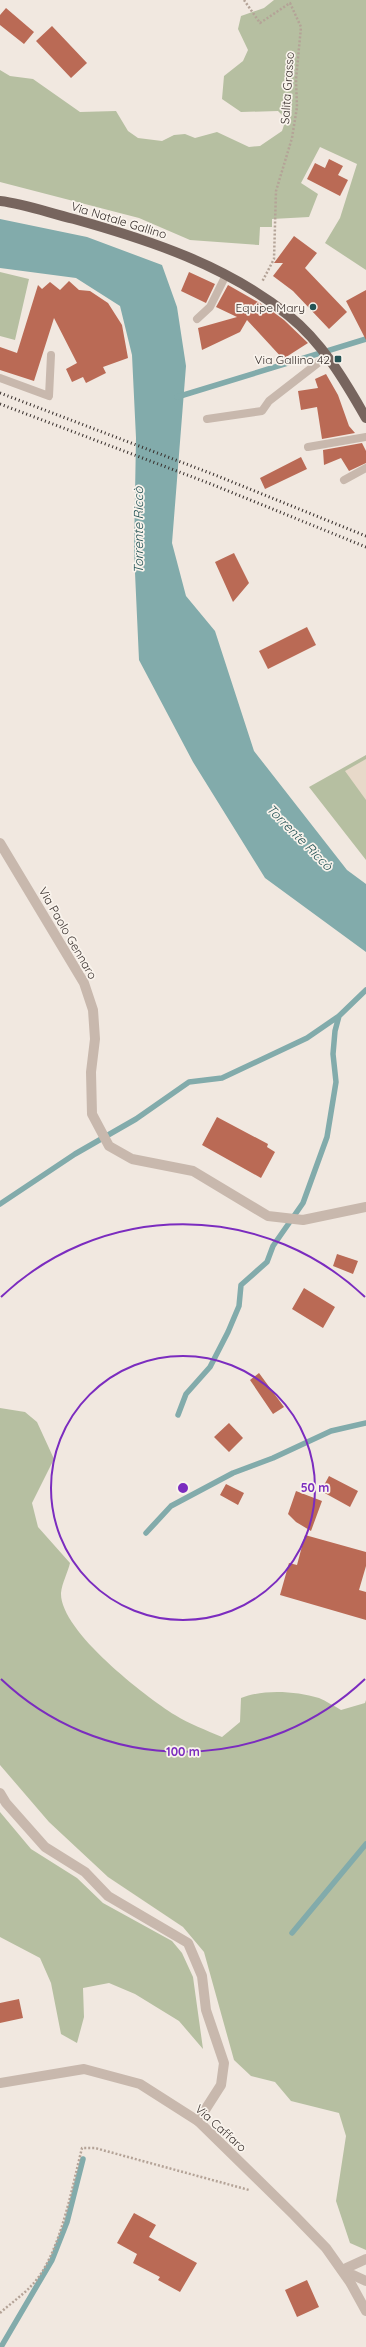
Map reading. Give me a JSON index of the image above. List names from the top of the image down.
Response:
{
  "streets": {
    "main road": ["Via Natale Gallino"],
    "street": ["Via Paolo Gennaro", "Via Caffaro"],
    "path": ["Salita Grasso"]
  },
  "water": ["Torrente Riccò"],
  "places": {
    "other": ["Equipe Mary"],
    "transit": ["Via Gallino 42"]
  },
  "rings": ["50 m", "100 m"]
}
